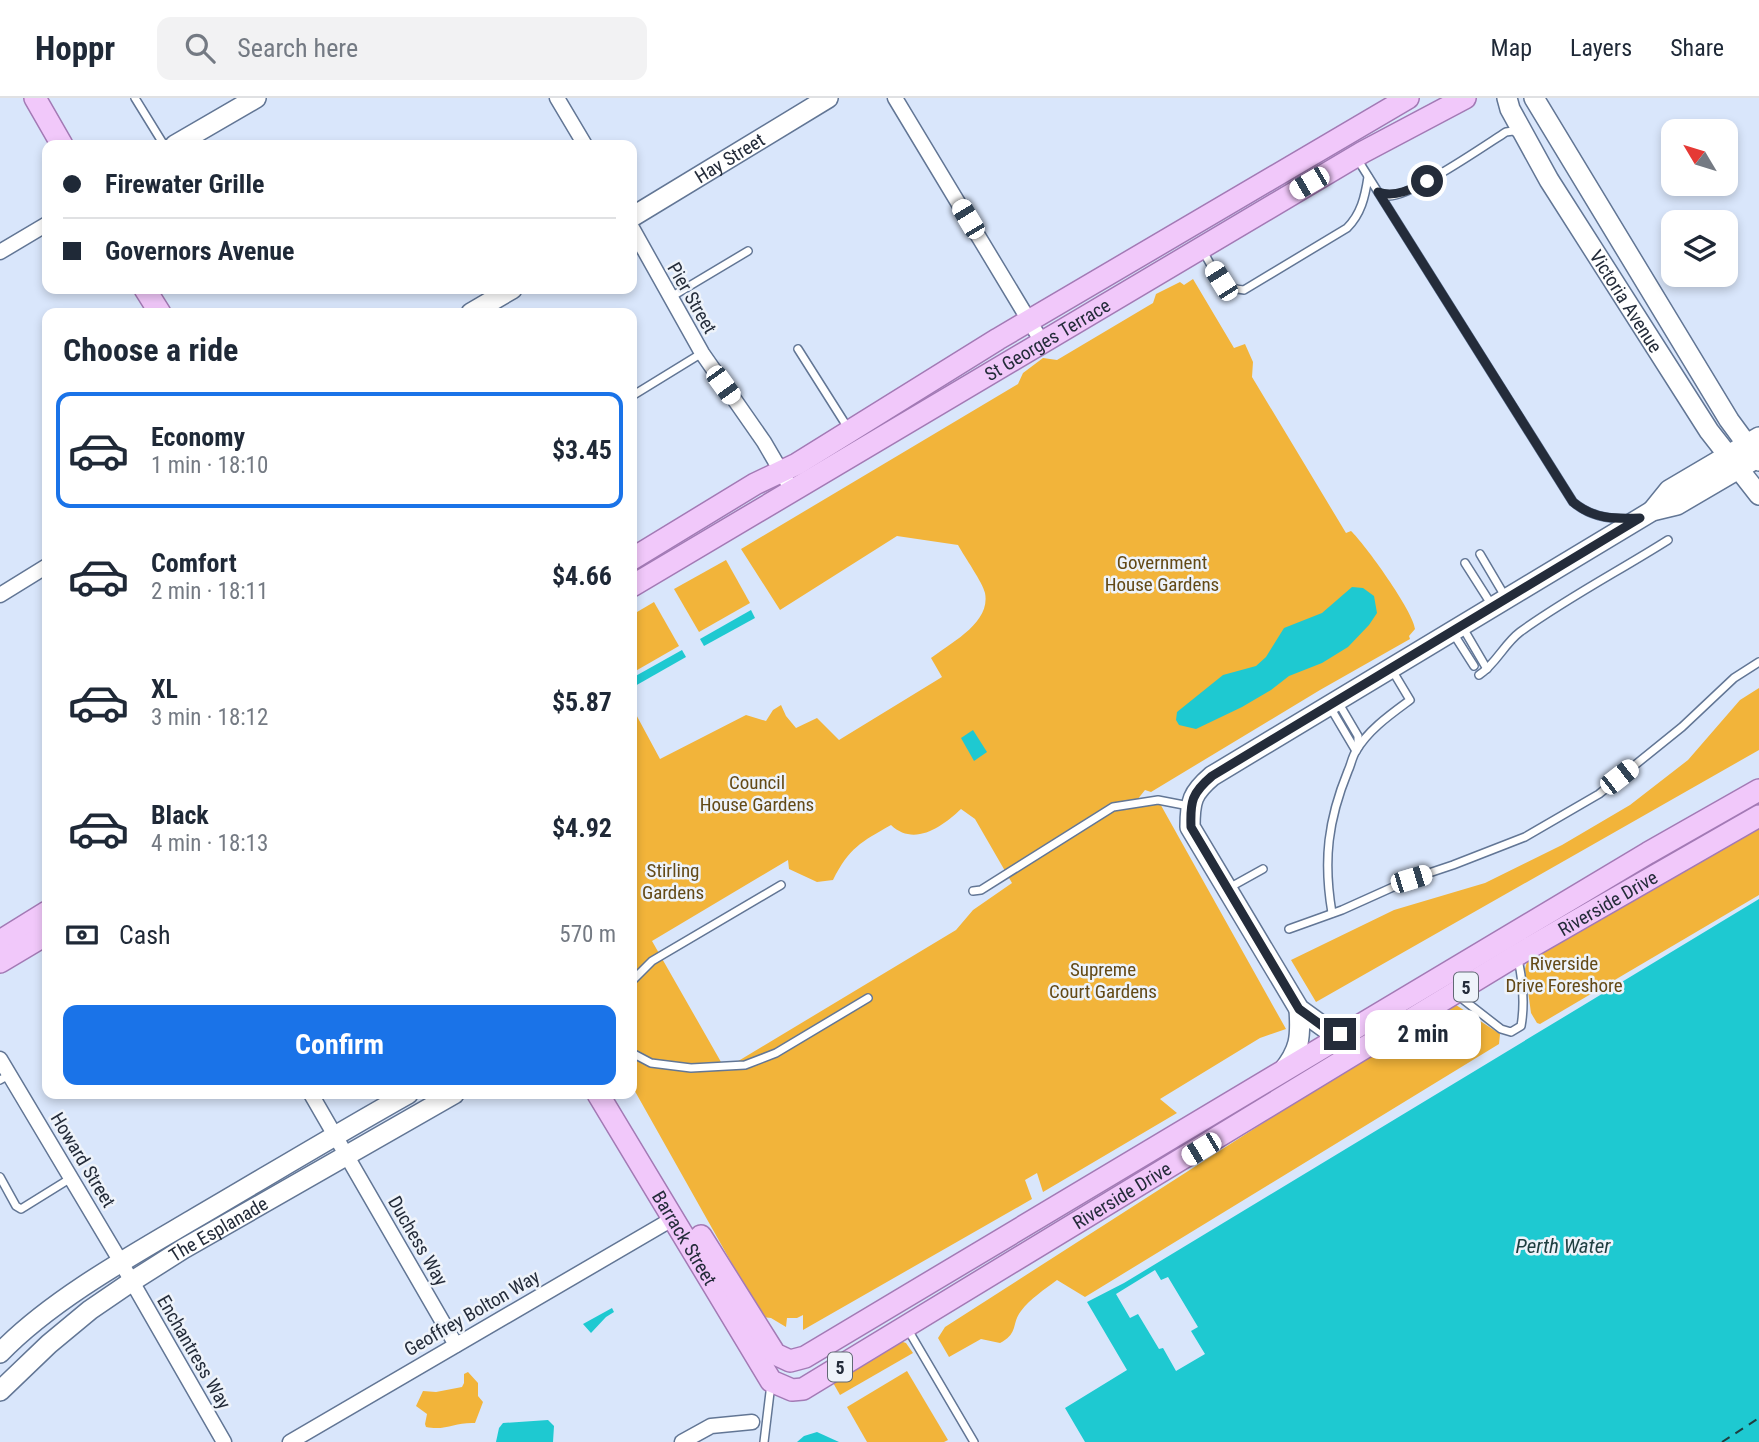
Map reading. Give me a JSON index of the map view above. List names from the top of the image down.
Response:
{
  "streets": {
    "main road": [
      "Hay Street",
      "Victoria Avenue",
      "St Georges Terrace",
      "Riverside Drive",
      "5",
      "The Esplanade",
      "Barrack Street"
    ],
    "street": [
      "Pier Street",
      "Howard Street",
      "Duchess Way",
      "Geoffrey Bolton Way",
      "Enchantress Way"
    ]
  },
  "crossings": [
    ["Pier Street", "St Georges Terrace"],
    ["Riverside Drive", "Barrack Street"],
    ["Howard Street", "The Esplanade"],
    ["Howard Street", "Enchantress Way"],
    ["The Esplanade", "Duchess Way"],
    ["The Esplanade", "Enchantress Way"],
    ["Barrack Street", "Geoffrey Bolton Way"],
    ["Duchess Way", "Geoffrey Bolton Way"]
  ],
  "water": ["Perth Water"],
  "parks": [
    "Government House Gardens",
    "Council House Gardens",
    "Stirling Gardens",
    "Riverside Drive Foreshore",
    "Supreme Court Gardens"
  ],
  "north": "top left",
  "page": {
    "header": "Hoppr",
    "search": "Search here",
    "nav": ["Map", "Layers", "Share"],
    "banner": ["Firewater Grille", "Governors Avenue"],
    "heading": "Choose a ride",
    "list": [
      {
        "name": "Economy",
        "note": "1 min · 18:10",
        "value": "$3.45"
      },
      {
        "name": "Comfort",
        "note": "2 min · 18:11",
        "value": "$4.66"
      },
      {
        "name": "XL",
        "note": "3 min · 18:12",
        "value": "$5.87"
      },
      {
        "name": "Black",
        "note": "4 min · 18:13",
        "value": "$4.92"
      }
    ],
    "pay": ["Cash", "570 m"],
    "buttons": "Confirm",
    "bubble": "2 min"
  }
}
